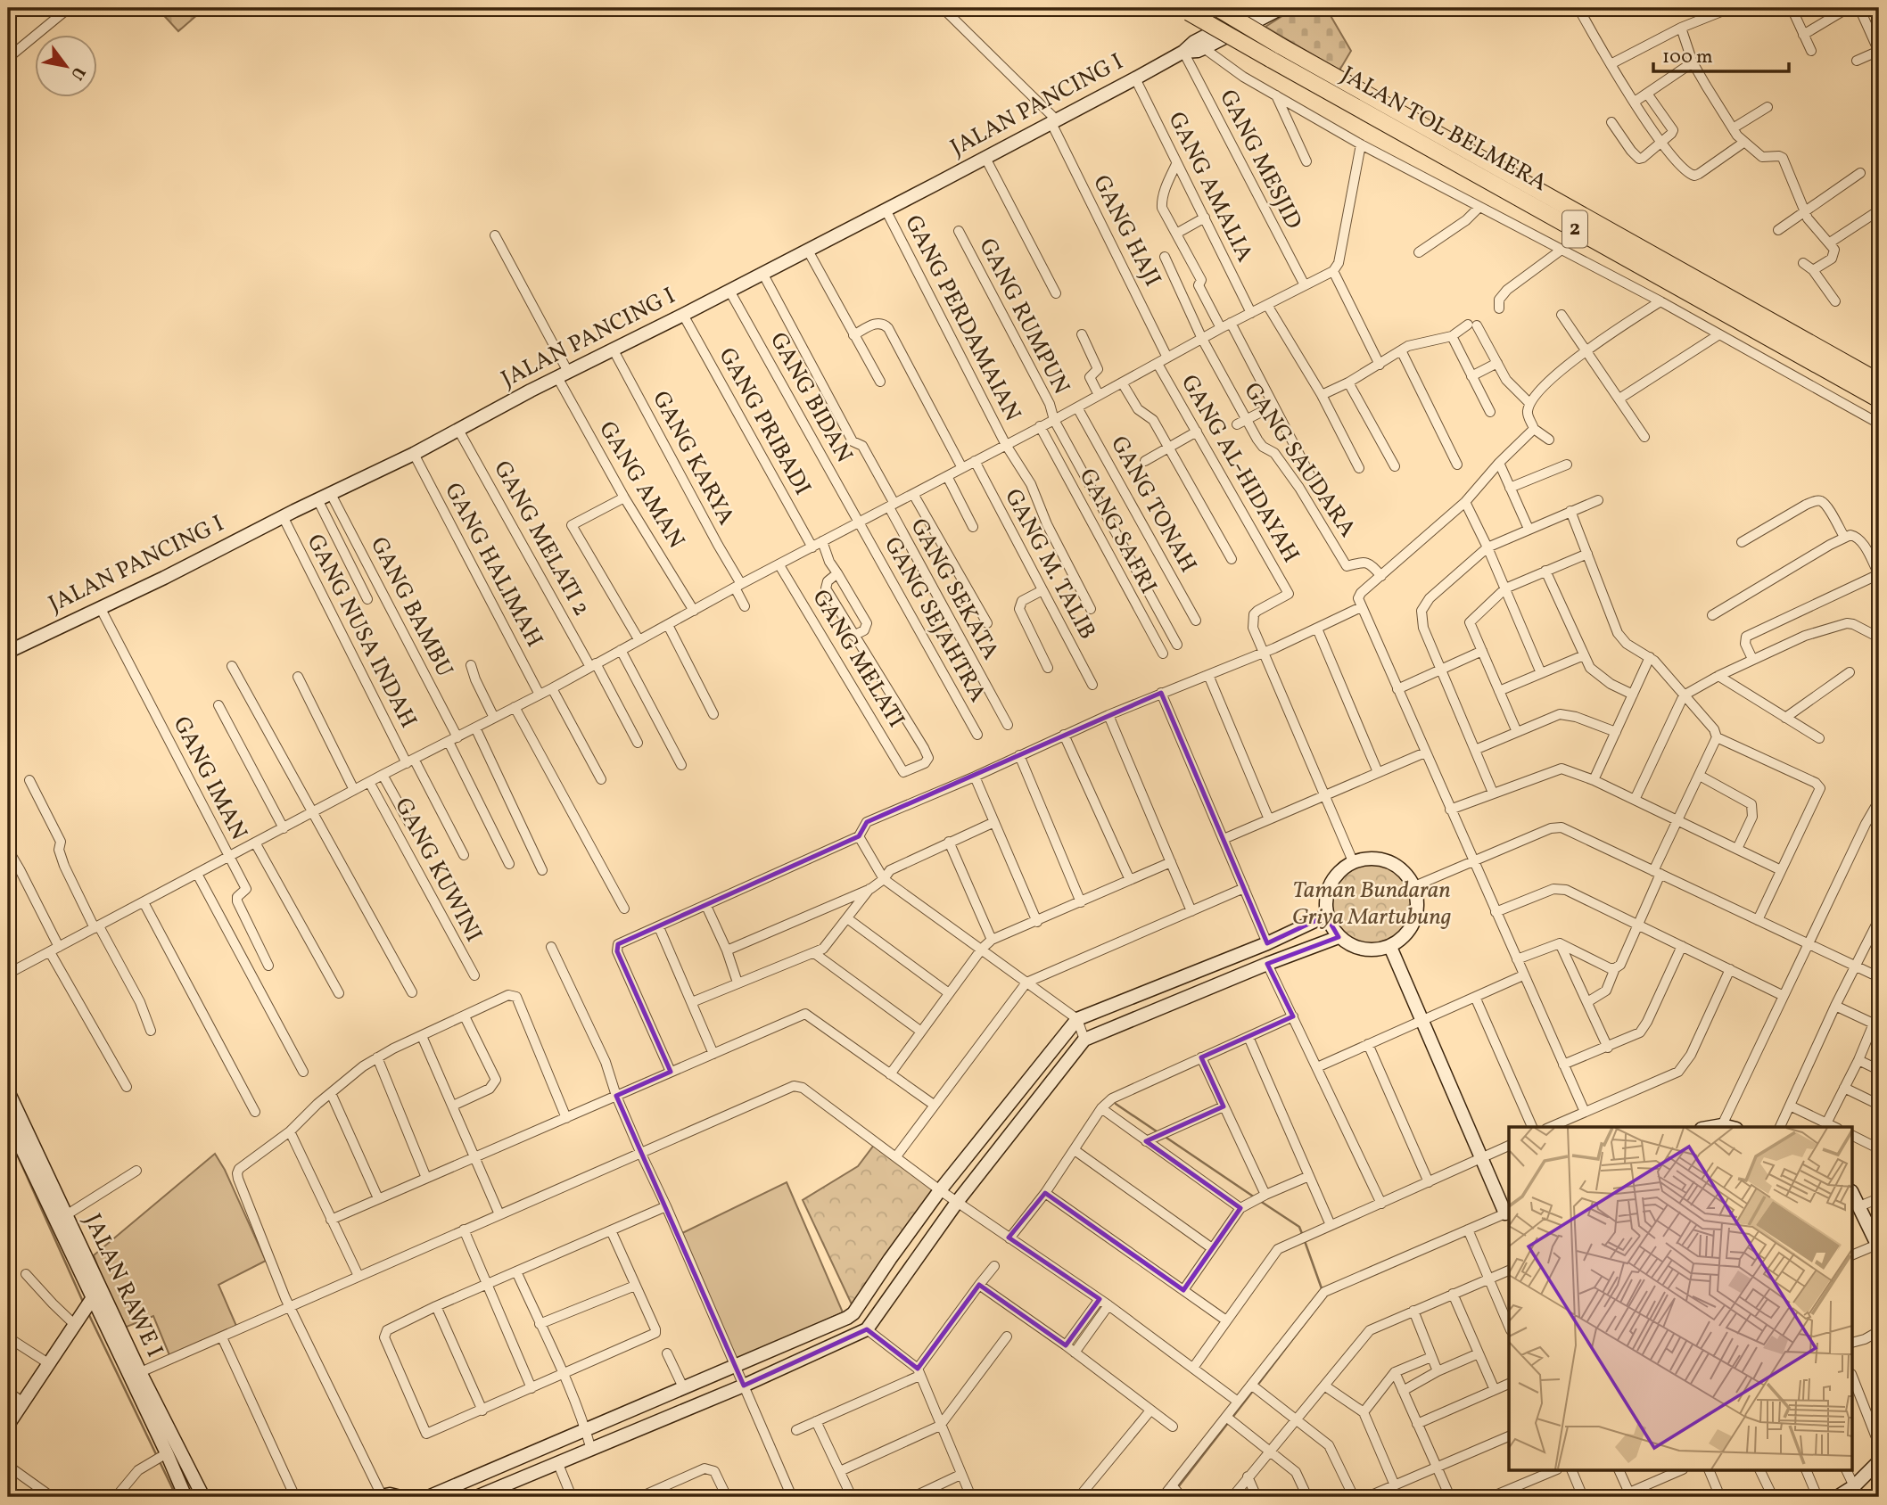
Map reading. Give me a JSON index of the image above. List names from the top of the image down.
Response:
{
  "streets": {
    "highway": ["JALAN TOL BELMERA", "2"],
    "street": [
      "JALAN PANCING I",
      "GANG MESJID",
      "GANG AMALIA",
      "GANG HAJI",
      "GANG RUMPUN",
      "GANG PERDAMAIAN",
      "GANG BIDAN",
      "GANG PRIBADI",
      "GANG KARYA",
      "GANG SAUDARA",
      "GANG AL-HIDAYAH",
      "GANG AMAN",
      "GANG TONAH",
      "GANG SAFRI",
      "GANG MELATI 2",
      "GANG M. TALIB",
      "GANG HALIMAH",
      "GANG SEKATA",
      "GANG BAMBU",
      "GANG SEJAHTRA",
      "GANG NUSA INDAH",
      "GANG MELATI",
      "GANG IMAN",
      "GANG KUWINI",
      "JALAN RAWE I"
    ]
  },
  "crossings": [
    ["JALAN PANCING I", "GANG MESJID"],
    ["JALAN PANCING I", "GANG AMALIA"],
    ["JALAN PANCING I", "GANG HAJI"],
    ["JALAN PANCING I", "GANG PERDAMAIAN"],
    ["JALAN PANCING I", "GANG BIDAN"],
    ["JALAN PANCING I", "GANG PRIBADI"],
    ["JALAN PANCING I", "GANG KARYA"],
    ["JALAN PANCING I", "GANG AMAN"],
    ["JALAN PANCING I", "GANG MELATI 2"],
    ["JALAN PANCING I", "GANG HALIMAH"],
    ["JALAN PANCING I", "GANG SEKATA"],
    ["JALAN PANCING I", "GANG BAMBU"],
    ["JALAN PANCING I", "GANG NUSA INDAH"],
    ["JALAN PANCING I", "GANG IMAN"],
    ["GANG BIDAN", "GANG SEJAHTRA"]
  ],
  "parks": ["Taman Bundaran Griya Martubung"],
  "scale_bar": "100 m",
  "north": "bottom right"
}
